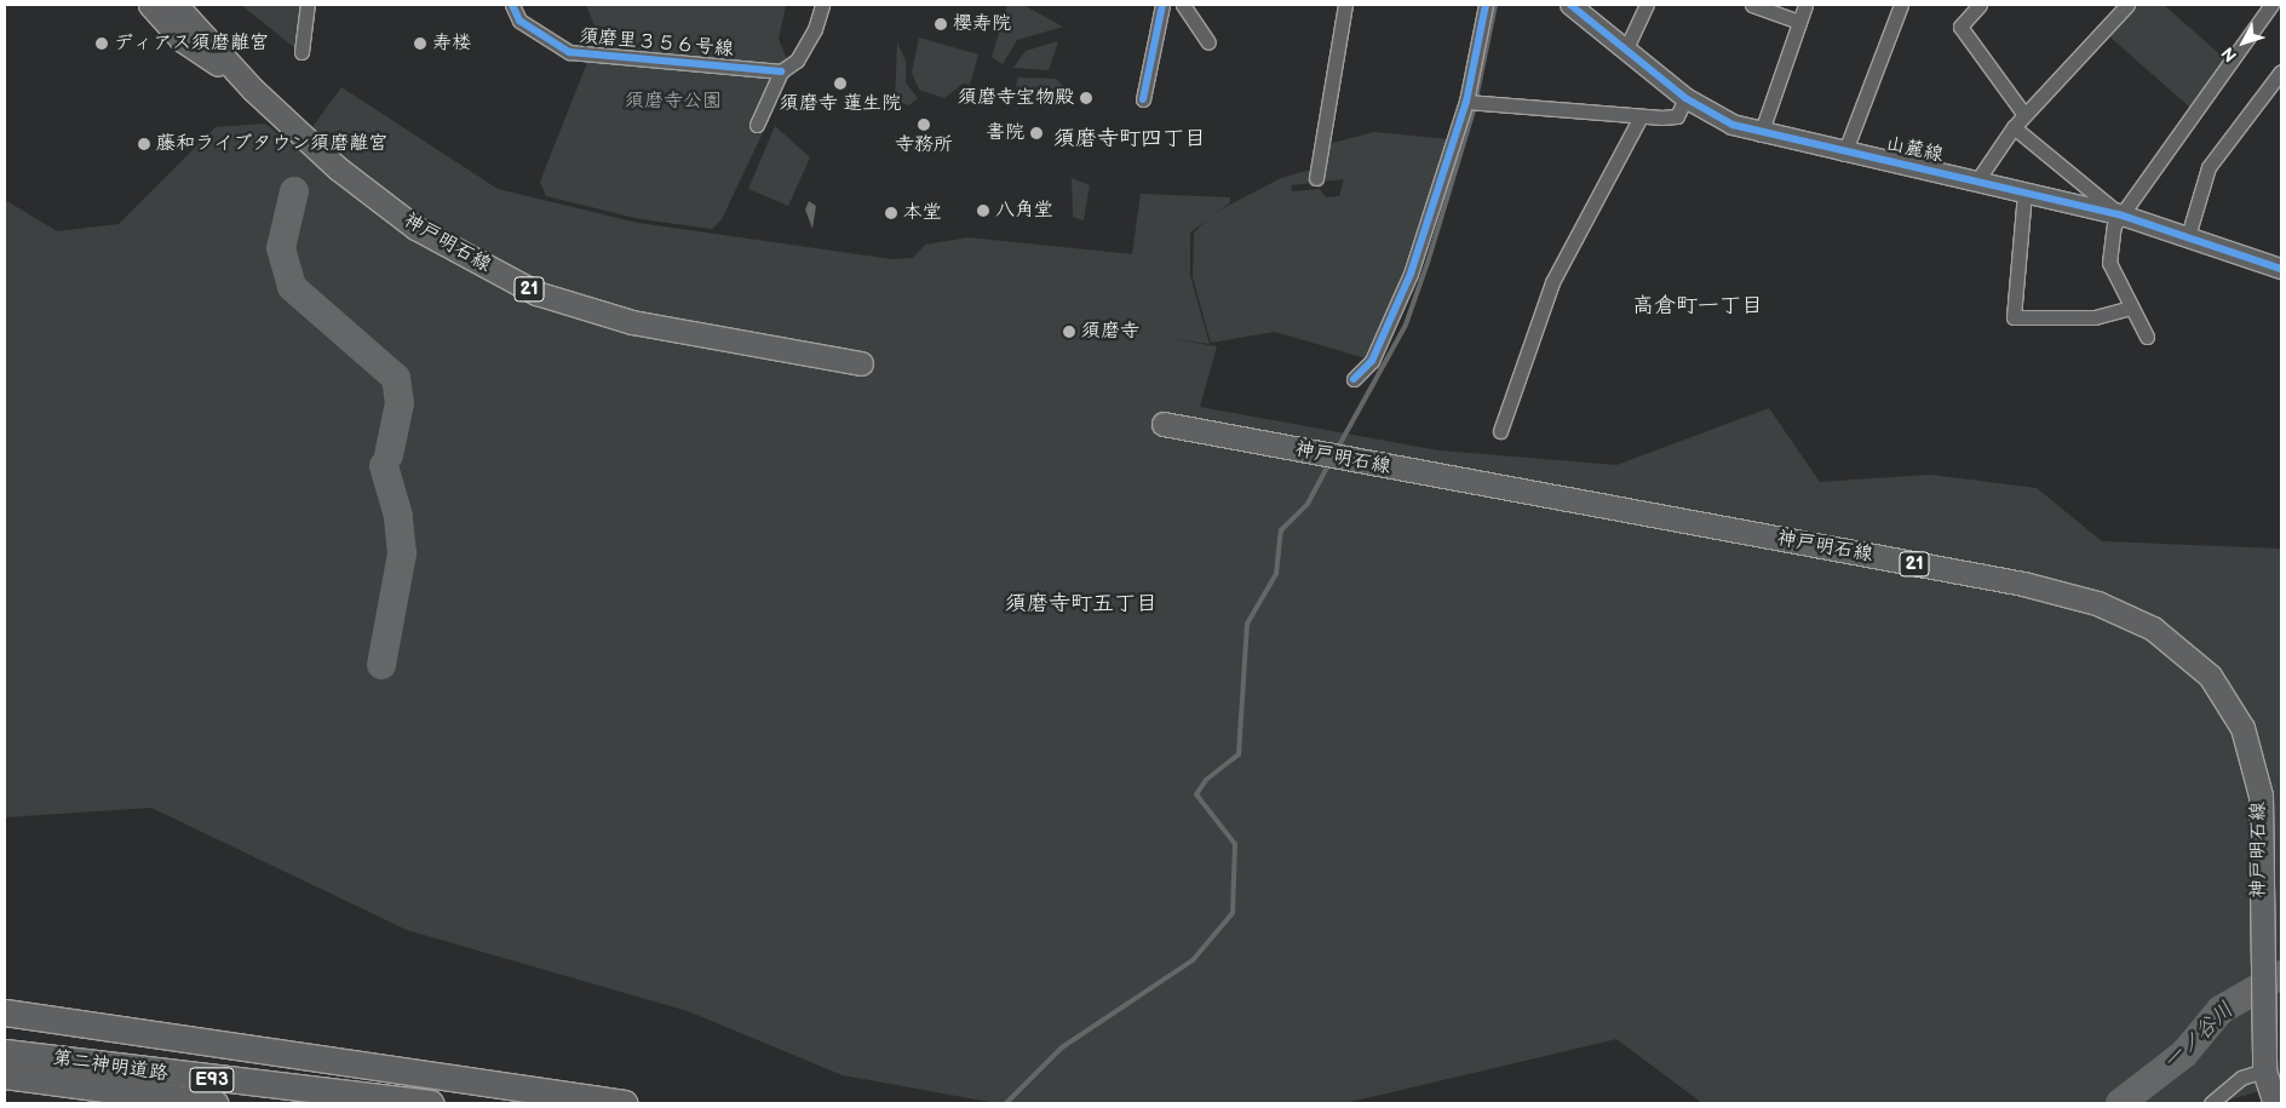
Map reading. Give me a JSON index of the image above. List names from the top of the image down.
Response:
{
  "streets": {
    "highway": ["第二神明道路", "E93"],
    "main road": ["神戸明石線", "21"],
    "street": ["須磨里３５６号線", "山麓線"]
  },
  "districts": ["須磨寺町四丁目", "高倉町一丁目", "須磨寺町五丁目"],
  "water": ["一ノ谷川"],
  "parks": ["須磨寺公園"],
  "places": [
    "櫻寿院",
    "ディアス須磨離宮",
    "寿楼",
    "須磨寺 蓮生院",
    "須磨寺宝物殿",
    "寺務所",
    "書院",
    "藤和ライブタウン須磨離宮",
    "八角堂",
    "本堂",
    "須磨寺"
  ],
  "north": "bottom left"
}
